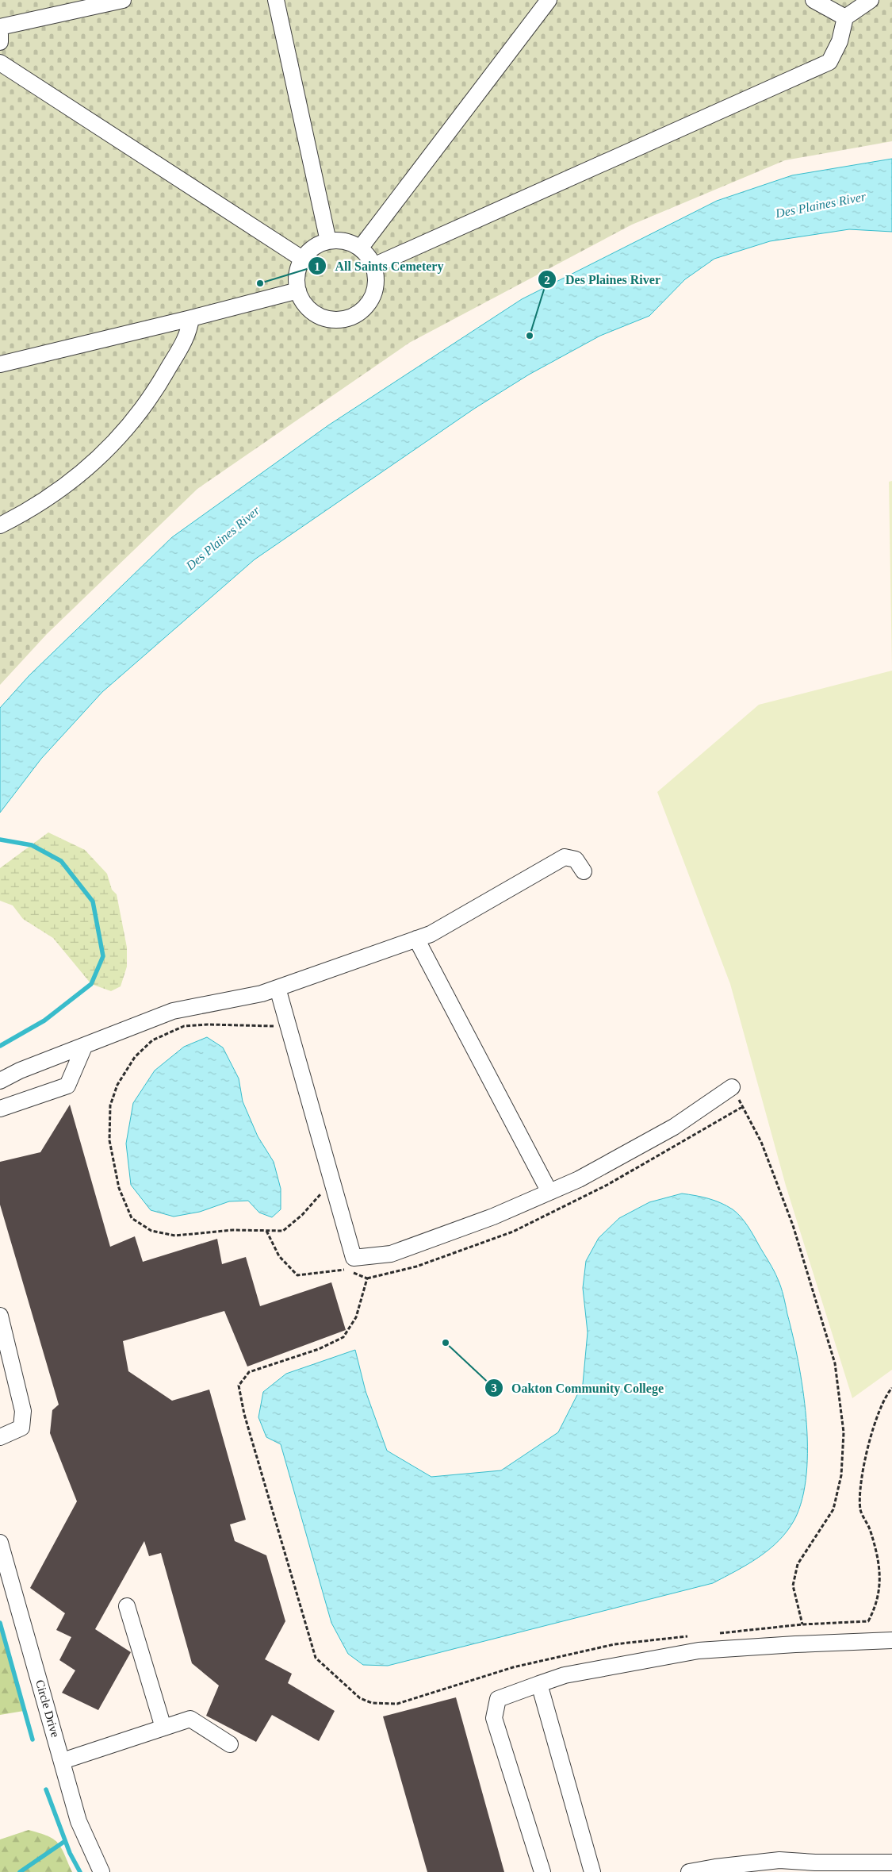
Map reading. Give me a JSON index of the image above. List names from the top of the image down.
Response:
{
  "streets": {
    "street": ["Circle Drive"]
  },
  "water": ["Des Plaines River"],
  "places": ["All Saints Cemetery", "Des Plaines River", "Oakton Community College"]
}
